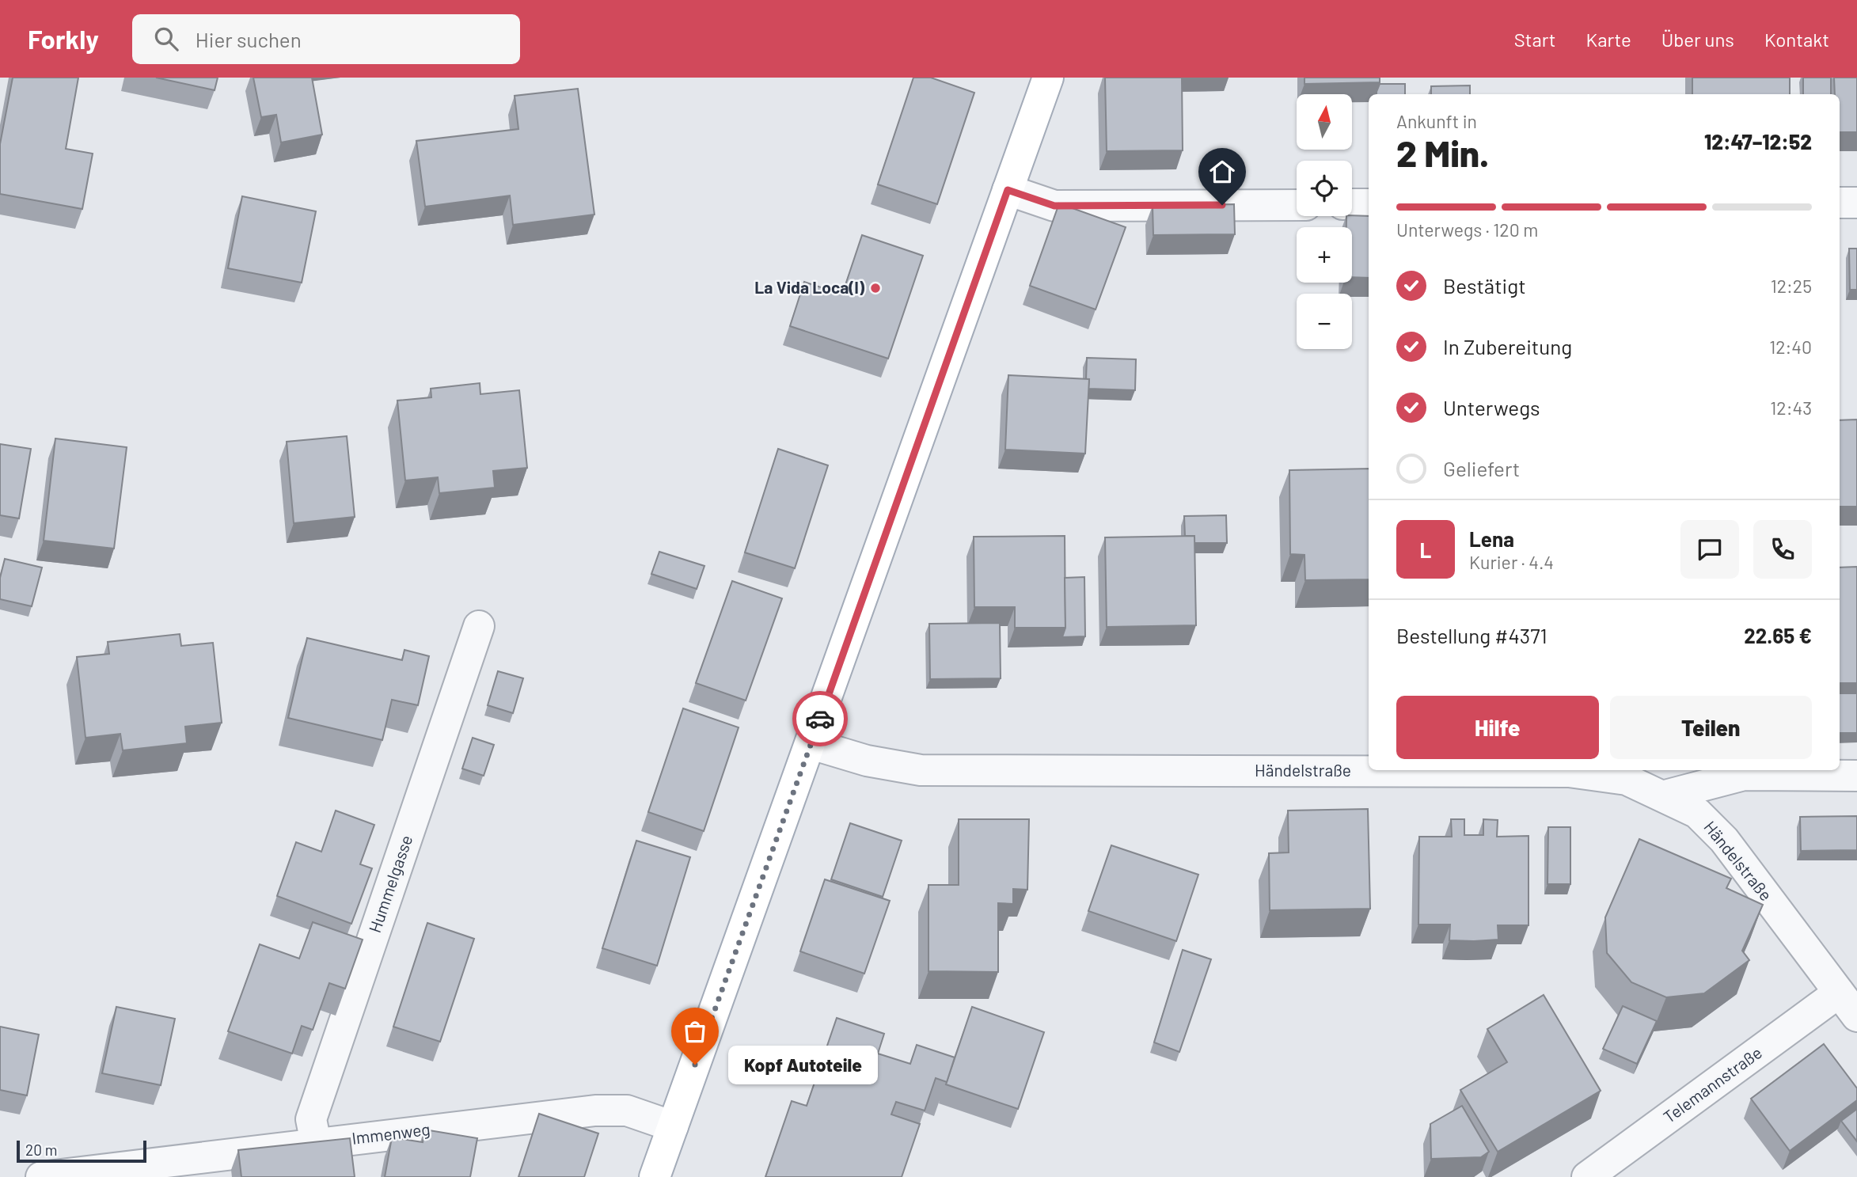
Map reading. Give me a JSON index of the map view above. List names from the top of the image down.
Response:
{
  "streets": {
    "street": [
      "Händelstraße",
      "Hummelgasse",
      "Telemannstraße",
      "Immenweg"
    ]
  },
  "crossings": [
    ["Händelstraße", "Telemannstraße"],
    ["Hummelgasse", "Immenweg"]
  ],
  "places": ["La Vida Loca(l)", "Kopf Autoteile"],
  "scale_bar": "20 m",
  "north": "top",
  "page": {
    "header": "Forkly",
    "search": "Hier suchen",
    "nav": [
      "Start",
      "Karte",
      "Über uns",
      "Kontakt"
    ],
    "map_buttons": ["+", "−"],
    "heading": ["2 Min.", "Ankunft in", "12:47–12:52"],
    "panel": [
      "Lena",
      "Kurier · 4.4",
      "Bestellung #4371",
      "22.65 €"
    ],
    "bar": "Unterwegs · 120 m",
    "list": [
      ["Bestätigt", "12:25"],
      ["In Zubereitung", "12:40"],
      ["Unterwegs", "12:43"],
      "Geliefert"
    ],
    "round": "L",
    "buttons": ["Hilfe", "Teilen"],
    "bubble": "Kopf Autoteile",
    "scale": "20 m"
  }
}
